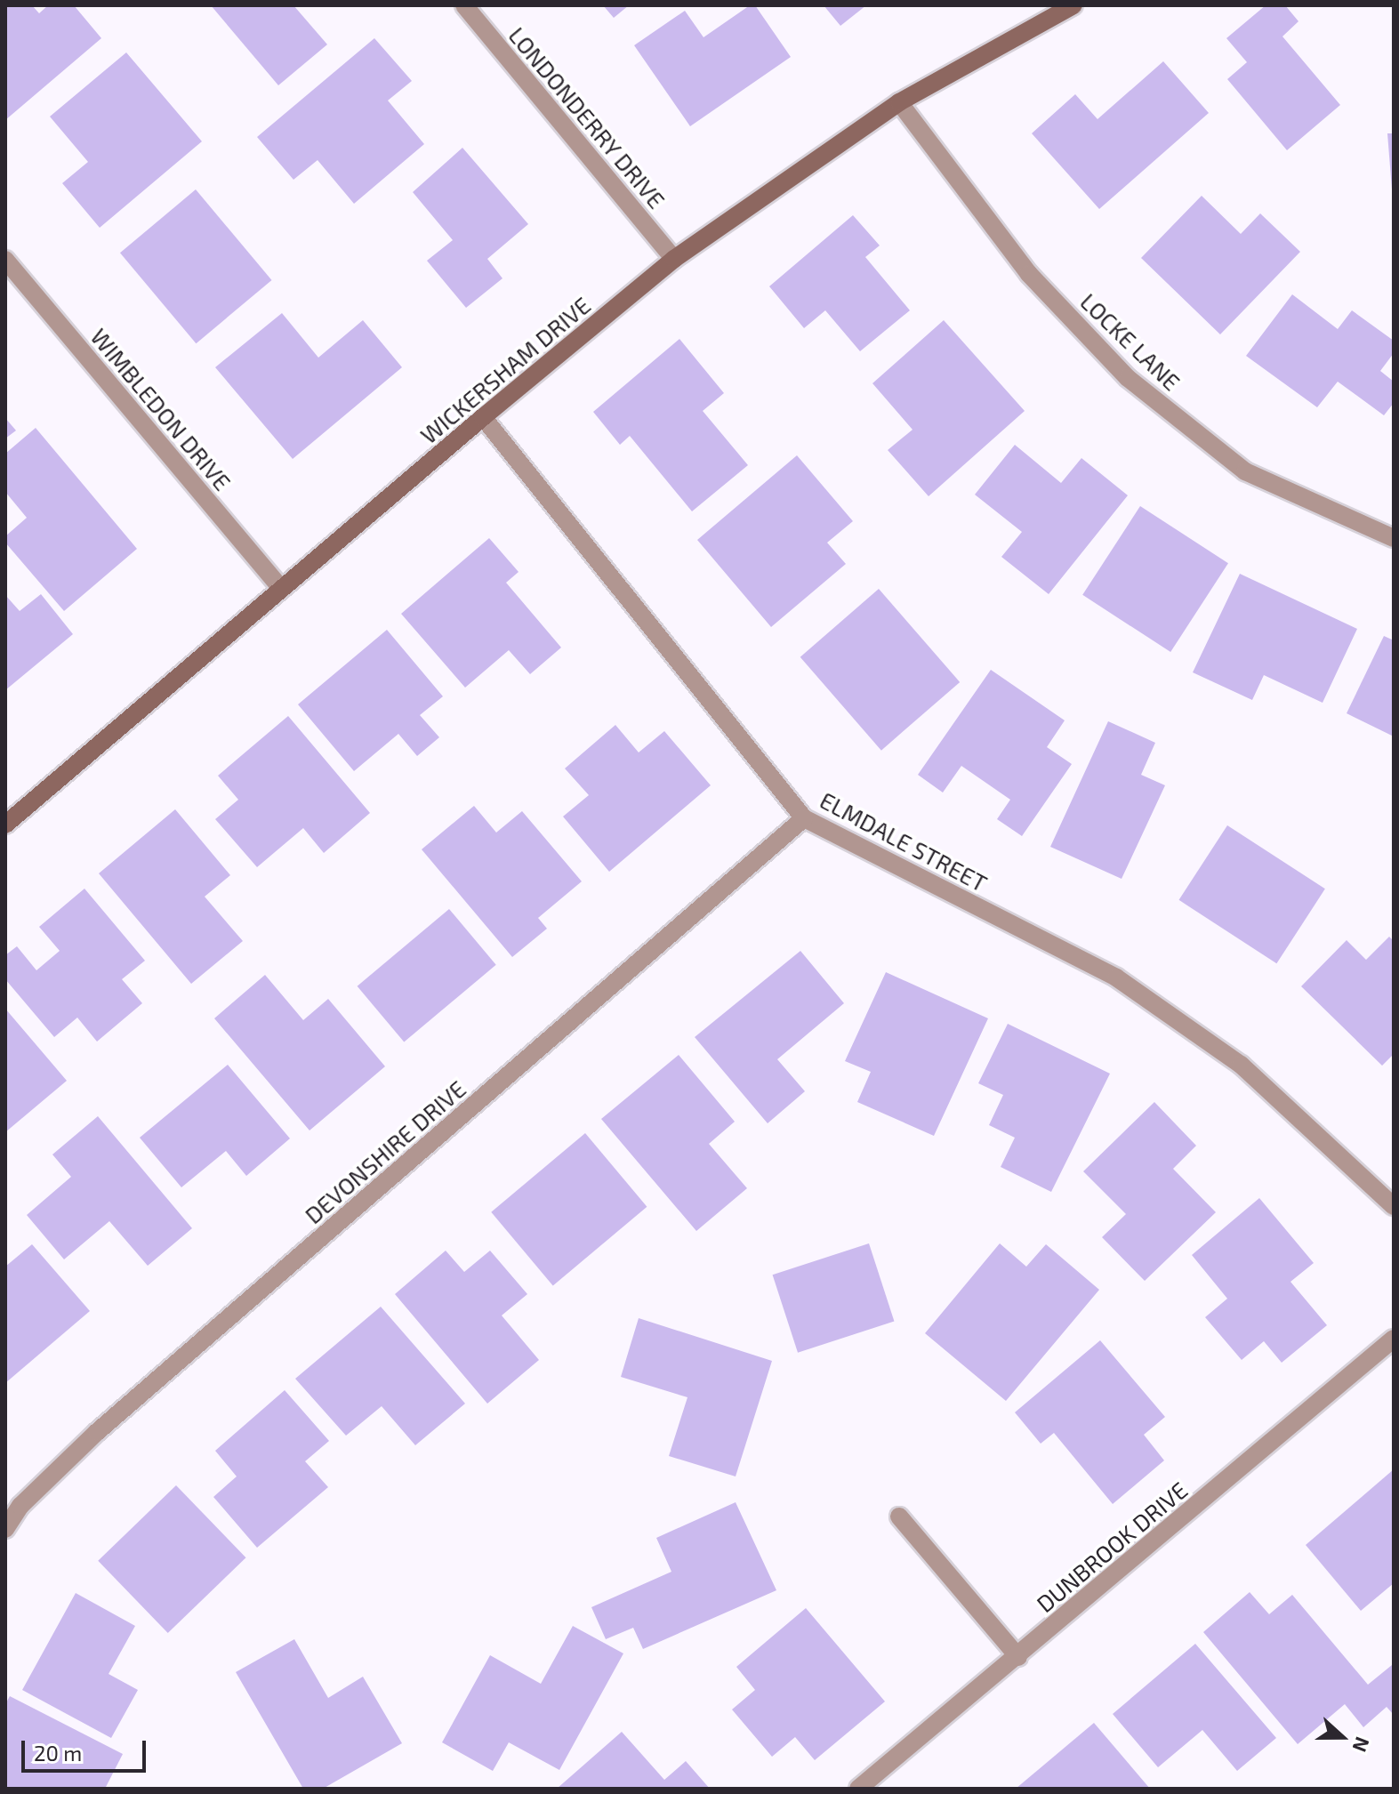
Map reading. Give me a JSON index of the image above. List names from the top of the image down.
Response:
{
  "streets": {
    "street": [
      "LONDONDERRY DRIVE",
      "LOCKE LANE",
      "WICKERSHAM DRIVE",
      "WIMBLEDON DRIVE",
      "ELMDALE STREET",
      "DEVONSHIRE DRIVE",
      "DUNBROOK DRIVE"
    ]
  },
  "crossings": [
    ["LONDONDERRY DRIVE", "WICKERSHAM DRIVE"],
    ["LOCKE LANE", "WICKERSHAM DRIVE"],
    ["WICKERSHAM DRIVE", "WIMBLEDON DRIVE"],
    ["WICKERSHAM DRIVE", "ELMDALE STREET"],
    ["ELMDALE STREET", "DEVONSHIRE DRIVE"]
  ],
  "scale_bar": "20 m",
  "north": "right"
}
